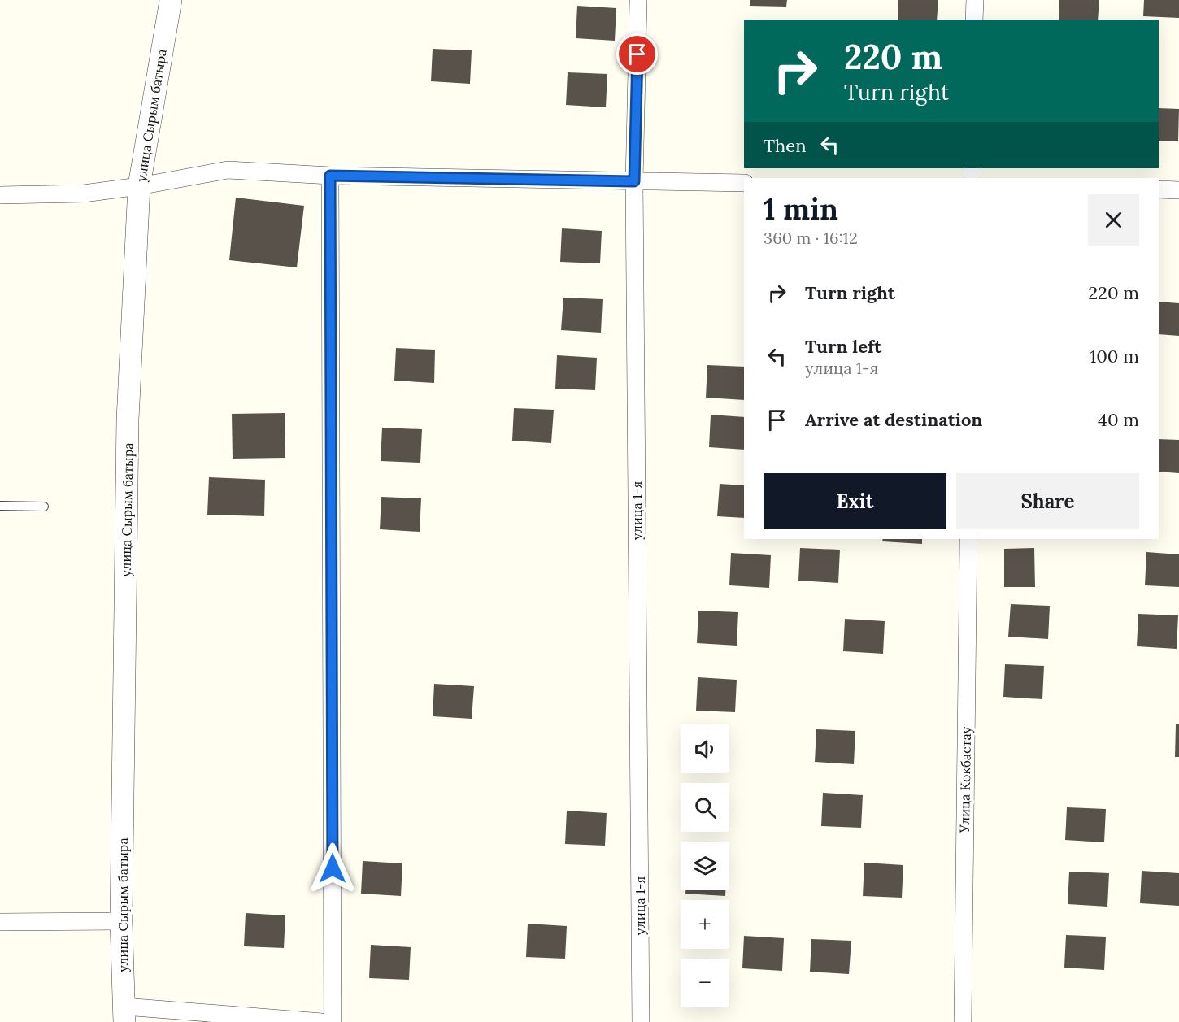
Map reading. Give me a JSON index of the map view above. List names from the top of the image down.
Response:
{
  "streets": {
    "street": ["улица Сырым батыра", "улица 1-я", "Улица Кокбастау"]
  },
  "page": {
    "turn": ["220 m", "Turn right"],
    "then": "Then",
    "heading": ["1 min", "360 m · 16:12"],
    "list": [
      {
        "name": "Turn right",
        "value": "220 m"
      },
      {
        "name": "Turn left",
        "note": "улица 1-я",
        "value": "100 m"
      },
      {
        "name": "Arrive at destination",
        "value": "40 m"
      }
    ],
    "buttons": ["Exit", "Share"],
    "map_buttons": ["+", "−"]
  }
}
